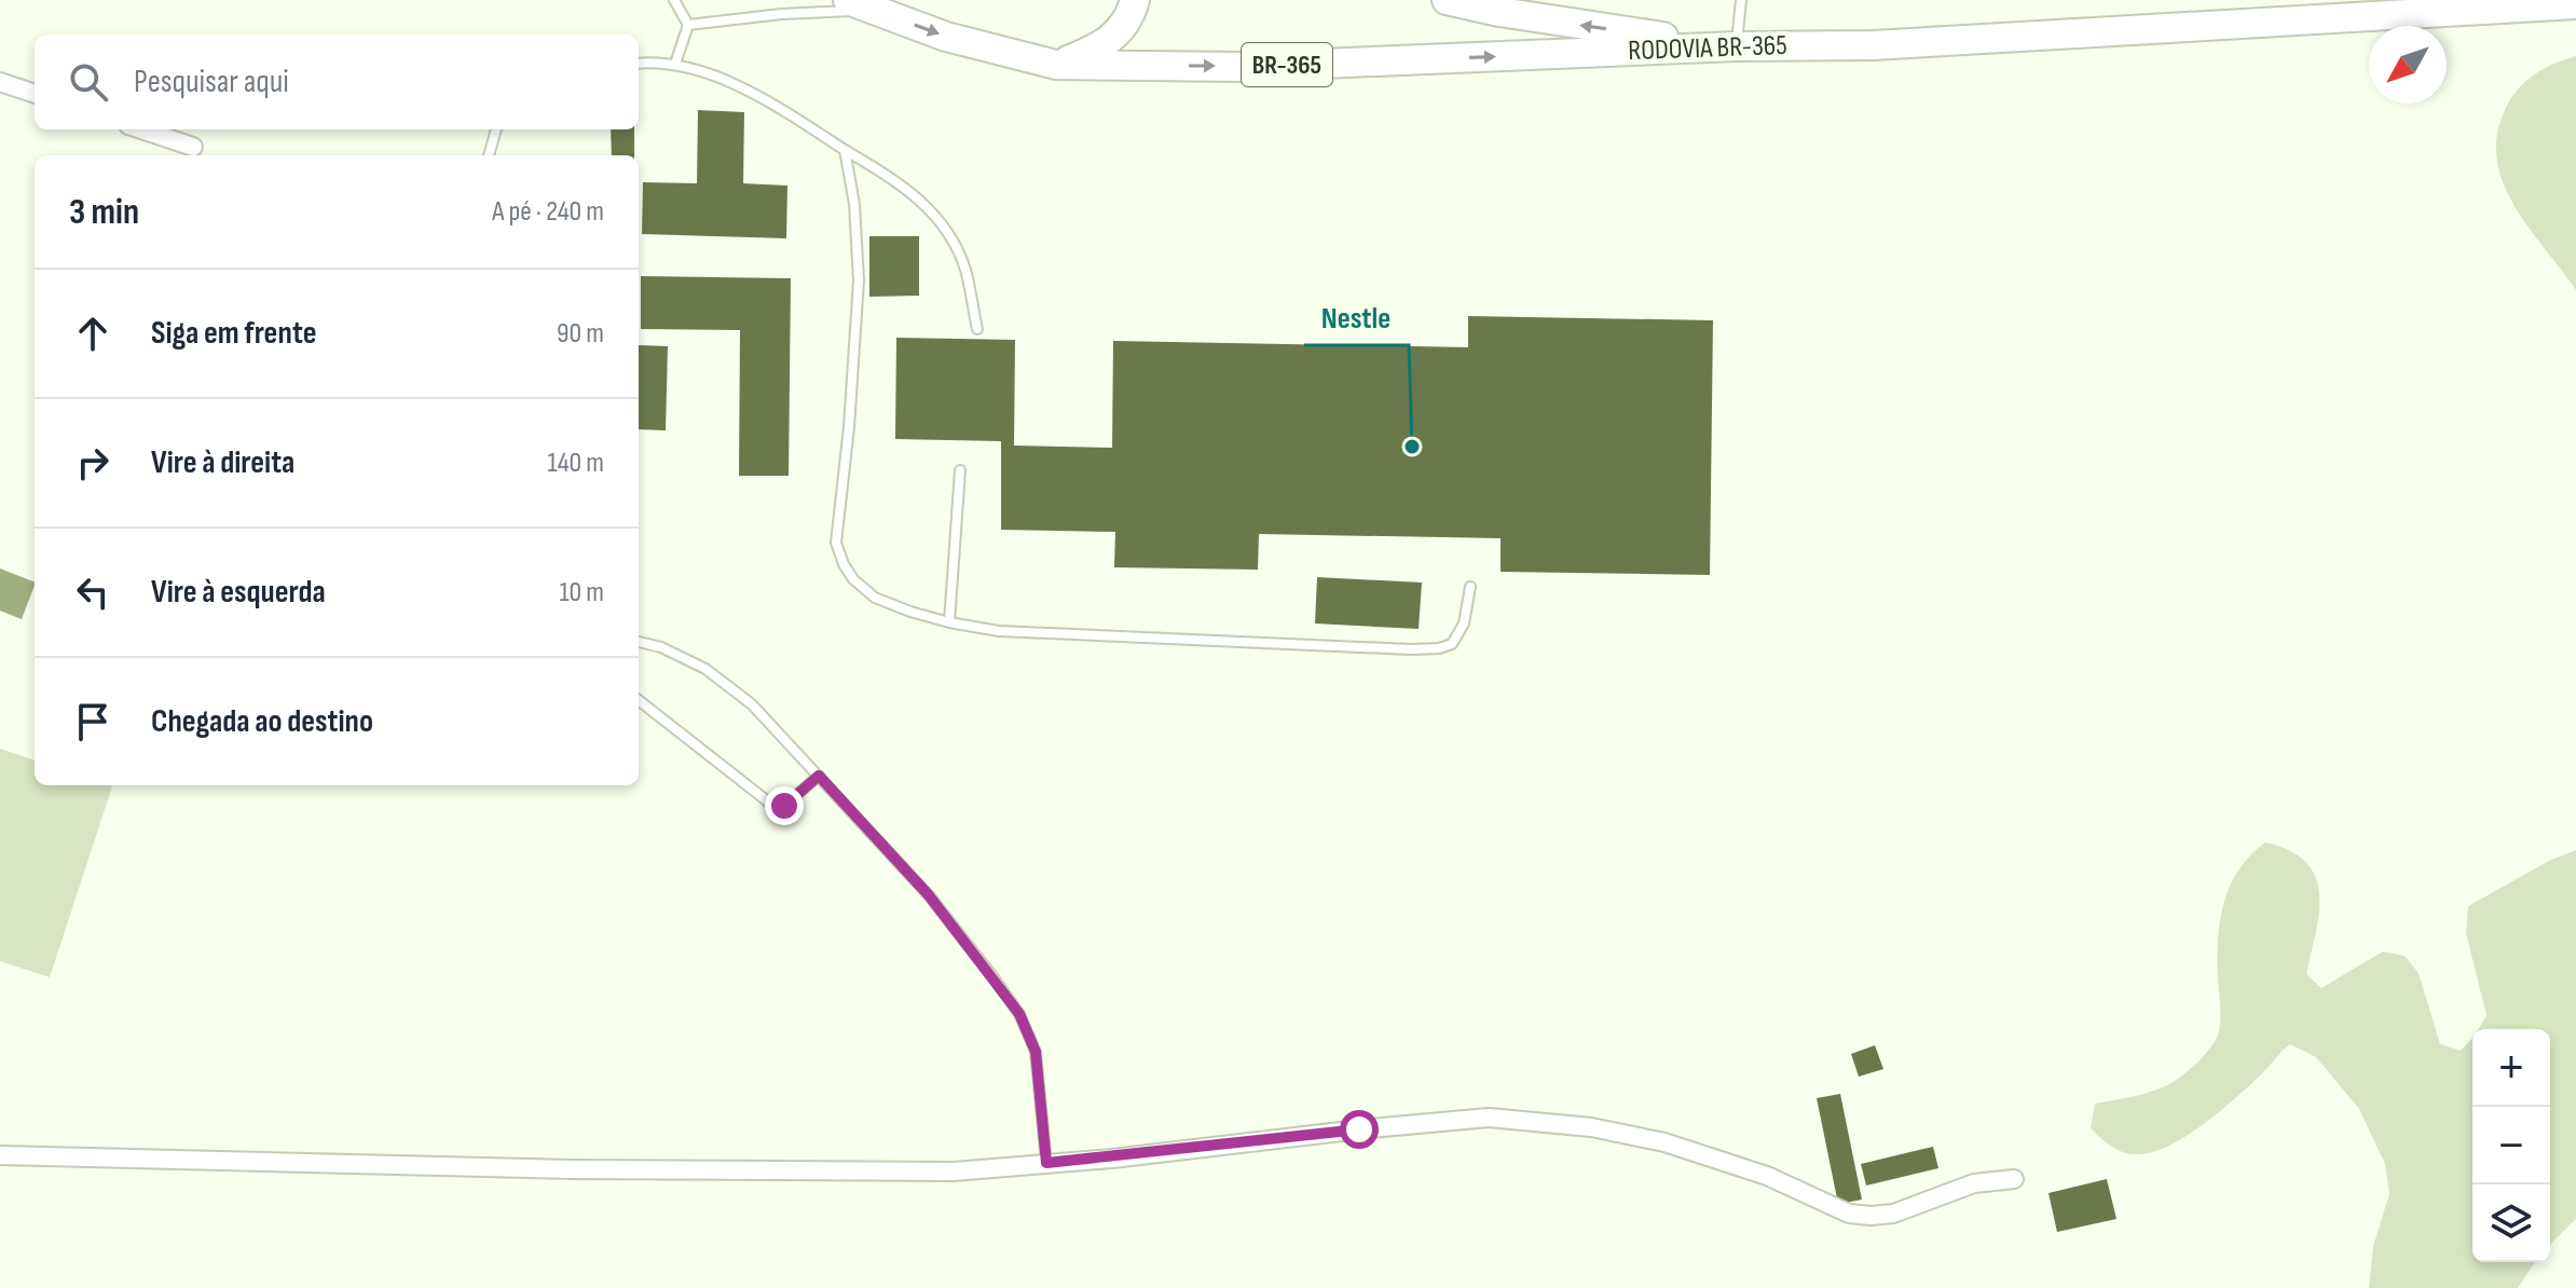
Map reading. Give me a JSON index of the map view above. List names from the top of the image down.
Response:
{
  "streets": {
    "main road": ["RODOVIA BR-365", "BR-365"]
  },
  "crossings": [
    ["RODOVIA BR-365", "BR-365"]
  ],
  "places": ["Nestle"],
  "north": "bottom left",
  "page": {
    "search": "Pesquisar aqui",
    "heading": ["3 min", "A pé · 240 m"],
    "list": [
      ["Siga em frente", "90 m"],
      ["Vire à direita", "140 m"],
      ["Vire à esquerda", "10 m"],
      "Chegada ao destino"
    ],
    "map_buttons": ["+", "−"]
  }
}
